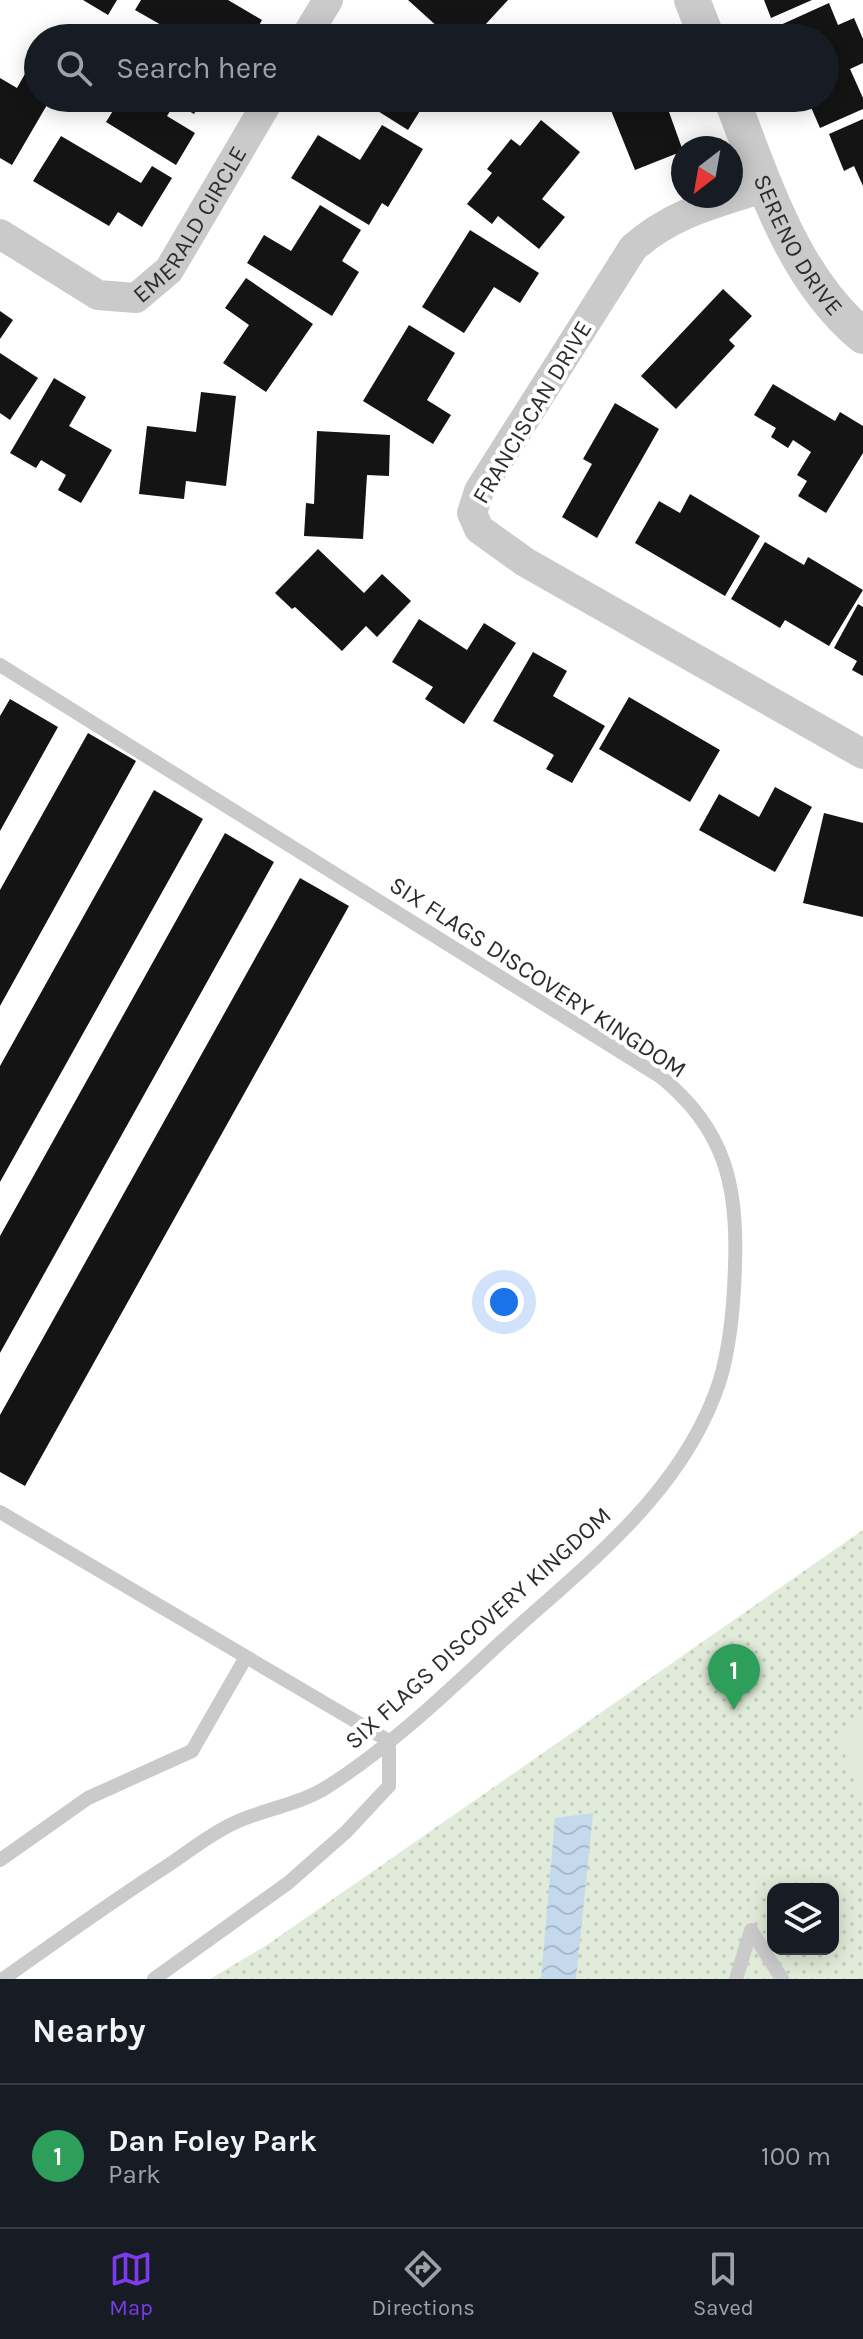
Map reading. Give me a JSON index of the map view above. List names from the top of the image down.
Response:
{
  "streets": {
    "street": ["EMERALD CIRCLE", "SERENO DRIVE", "FRANCISCAN DRIVE"],
    "lane": ["SIX FLAGS DISCOVERY KINGDOM"]
  },
  "crossings": [
    ["SERENO DRIVE", "FRANCISCAN DRIVE"]
  ],
  "north": "bottom left",
  "page": {
    "search": "Search here",
    "pins": "1",
    "heading": "Nearby",
    "list": [
      {
        "mark": "1",
        "name": "Dan Foley Park",
        "note": "Park",
        "value": "100 m"
      }
    ],
    "nav": ["Map", "Directions", "Saved"]
  }
}
